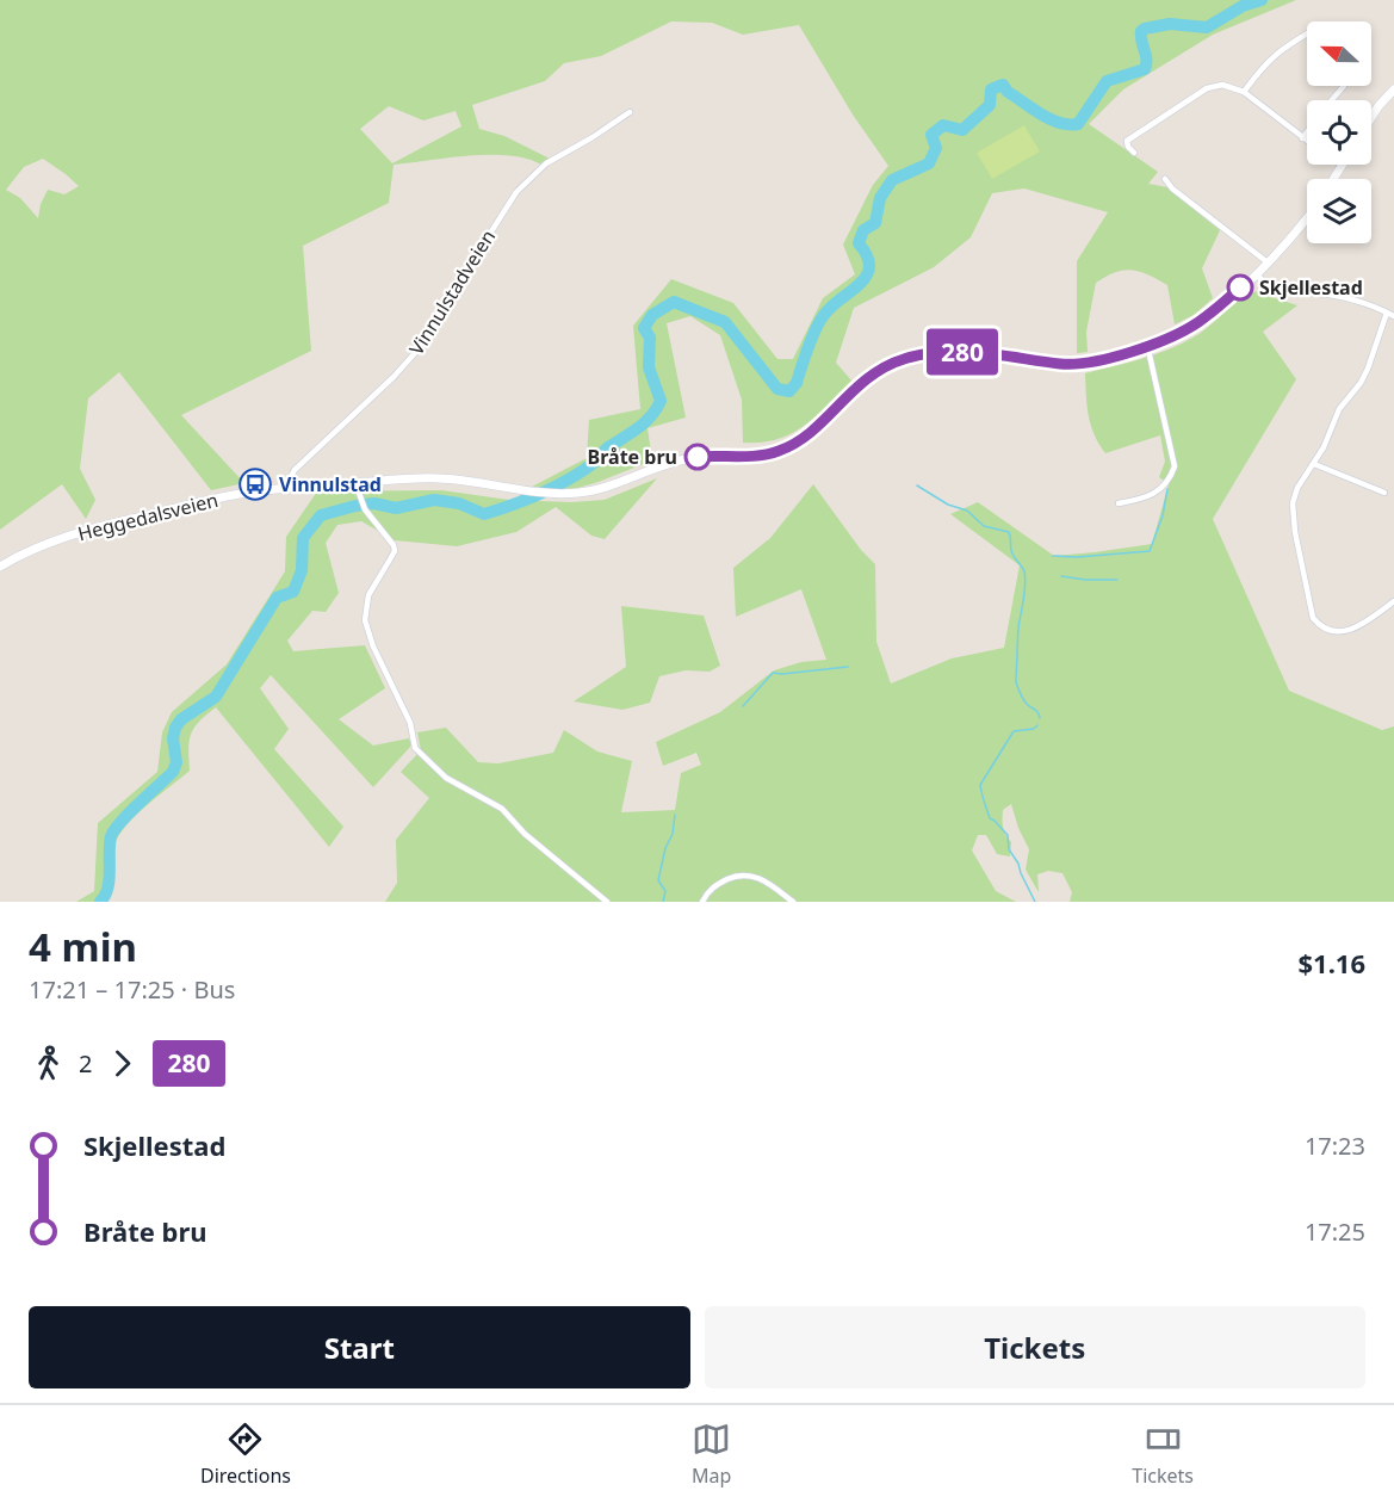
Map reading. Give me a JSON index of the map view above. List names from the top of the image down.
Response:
{
  "streets": {
    "main road": ["Heggedalsveien"],
    "street": ["Vinnulstadveien"]
  },
  "crossings": [
    ["Vinnulstadveien", "Heggedalsveien"]
  ],
  "places": {
    "other": ["Skjellestad", "Bråte bru"],
    "bus stop": ["Vinnulstad"]
  },
  "lines": ["bus line 280"],
  "north": "left",
  "page": {
    "on_map": "280",
    "heading": ["4 min", "17:21 – 17:25 · Bus", "$1.16"],
    "legs": ["2", "280"],
    "list": [
      {
        "name": "Skjellestad",
        "value": "17:23"
      },
      {
        "name": "Bråte bru",
        "value": "17:25"
      }
    ],
    "buttons": ["Start", "Tickets"],
    "tabs": ["Directions", "Map", "Tickets"]
  }
}
